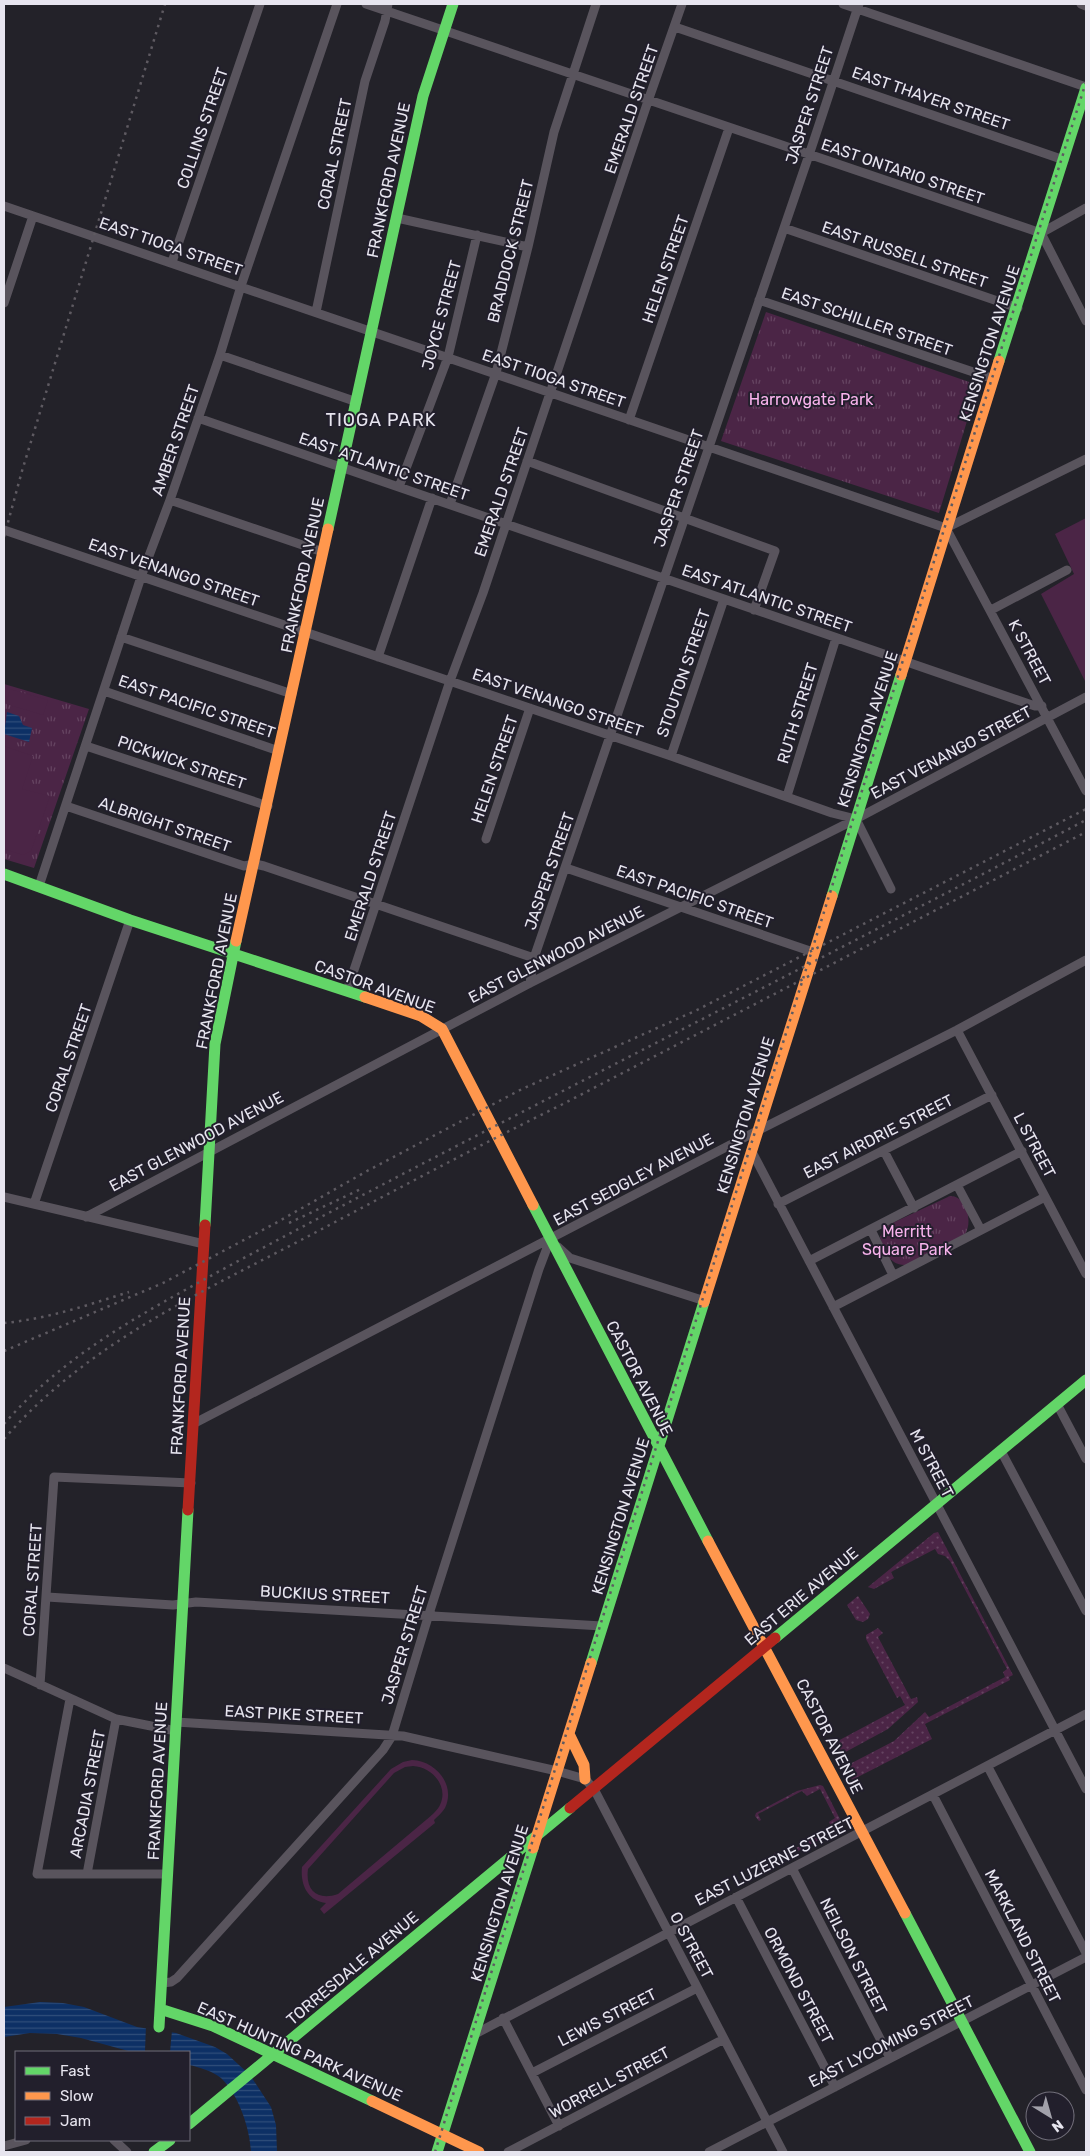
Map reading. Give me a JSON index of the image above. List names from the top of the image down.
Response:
{
  "streets": {
    "main road": [
      "FRANKFORD AVENUE",
      "KENSINGTON AVENUE",
      "CASTOR AVENUE",
      "EAST ERIE AVENUE",
      "TORRESDALE AVENUE",
      "EAST HUNTING PARK AVENUE"
    ],
    "street": [
      "EAST THAYER STREET",
      "JASPER STREET",
      "EMERALD STREET",
      "COLLINS STREET",
      "CORAL STREET",
      "EAST ONTARIO STREET",
      "EAST TIOGA STREET",
      "BRADDOCK STREET",
      "EAST RUSSELL STREET",
      "HELEN STREET",
      "JOYCE STREET",
      "EAST SCHILLER STREET",
      "AMBER STREET",
      "EAST ATLANTIC STREET",
      "EAST VENANGO STREET",
      "K STREET",
      "STOUTON STREET",
      "EAST PACIFIC STREET",
      "RUTH STREET",
      "PICKWICK STREET",
      "ALBRIGHT STREET",
      "EAST GLENWOOD AVENUE",
      "EAST AIRDRIE STREET",
      "L STREET",
      "EAST SEDGLEY AVENUE",
      "M STREET",
      "BUCKIUS STREET",
      "EAST PIKE STREET",
      "ARCADIA STREET",
      "EAST LUZERNE STREET",
      "MARKLAND STREET",
      "O STREET",
      "NEILSON STREET",
      "ORMOND STREET",
      "LEWIS STREET",
      "EAST LYCOMING STREET",
      "WORRELL STREET"
    ]
  },
  "crossings": [
    ["EAST THAYER STREET", "JASPER STREET"],
    ["EAST THAYER STREET", "EMERALD STREET"],
    ["EAST THAYER STREET", "KENSINGTON AVENUE"],
    ["JASPER STREET", "EAST ONTARIO STREET"],
    ["JASPER STREET", "FRANKFORD AVENUE"],
    ["JASPER STREET", "EAST TIOGA STREET"],
    ["JASPER STREET", "EAST RUSSELL STREET"],
    ["JASPER STREET", "EAST SCHILLER STREET"],
    ["JASPER STREET", "EAST ATLANTIC STREET"],
    ["JASPER STREET", "EAST VENANGO STREET"],
    ["JASPER STREET", "EAST PACIFIC STREET"],
    ["JASPER STREET", "EAST GLENWOOD AVENUE"],
    ["JASPER STREET", "CASTOR AVENUE"],
    ["JASPER STREET", "EAST SEDGLEY AVENUE"],
    ["JASPER STREET", "BUCKIUS STREET"],
    ["JASPER STREET", "EAST PIKE STREET"],
    ["EMERALD STREET", "EAST ONTARIO STREET"],
    ["EMERALD STREET", "EAST TIOGA STREET"],
    ["EMERALD STREET", "EAST ATLANTIC STREET"],
    ["EMERALD STREET", "EAST VENANGO STREET"],
    ["EMERALD STREET", "CASTOR AVENUE"],
    ["COLLINS STREET", "EAST TIOGA STREET"],
    ["CORAL STREET", "EAST ONTARIO STREET"],
    ["CORAL STREET", "FRANKFORD AVENUE"],
    ["CORAL STREET", "EAST TIOGA STREET"],
    ["CORAL STREET", "CASTOR AVENUE"],
    ["CORAL STREET", "BUCKIUS STREET"],
    ["CORAL STREET", "EAST PIKE STREET"],
    ["EAST ONTARIO STREET", "FRANKFORD AVENUE"],
    ["EAST ONTARIO STREET", "BRADDOCK STREET"],
    ["EAST ONTARIO STREET", "HELEN STREET"],
    ["EAST ONTARIO STREET", "KENSINGTON AVENUE"],
    ["FRANKFORD AVENUE", "EAST TIOGA STREET"],
    ["FRANKFORD AVENUE", "EAST ATLANTIC STREET"],
    ["FRANKFORD AVENUE", "EAST VENANGO STREET"],
    ["FRANKFORD AVENUE", "EAST PACIFIC STREET"],
    ["FRANKFORD AVENUE", "PICKWICK STREET"],
    ["FRANKFORD AVENUE", "ALBRIGHT STREET"],
    ["FRANKFORD AVENUE", "EAST GLENWOOD AVENUE"],
    ["FRANKFORD AVENUE", "CASTOR AVENUE"],
    ["FRANKFORD AVENUE", "EAST SEDGLEY AVENUE"],
    ["FRANKFORD AVENUE", "BUCKIUS STREET"],
    ["FRANKFORD AVENUE", "EAST PIKE STREET"],
    ["FRANKFORD AVENUE", "EAST HUNTING PARK AVENUE"],
    ["EAST TIOGA STREET", "BRADDOCK STREET"],
    ["EAST TIOGA STREET", "HELEN STREET"],
    ["EAST TIOGA STREET", "JOYCE STREET"],
    ["EAST TIOGA STREET", "KENSINGTON AVENUE"],
    ["EAST TIOGA STREET", "AMBER STREET"],
    ["EAST TIOGA STREET", "K STREET"],
    ["BRADDOCK STREET", "EAST ATLANTIC STREET"],
    ["EAST RUSSELL STREET", "KENSINGTON AVENUE"],
    ["HELEN STREET", "EAST VENANGO STREET"],
    ["JOYCE STREET", "EAST ATLANTIC STREET"],
    ["EAST SCHILLER STREET", "KENSINGTON AVENUE"],
    ["KENSINGTON AVENUE", "EAST ATLANTIC STREET"],
    ["KENSINGTON AVENUE", "EAST VENANGO STREET"],
    ["KENSINGTON AVENUE", "K STREET"],
    ["KENSINGTON AVENUE", "EAST PACIFIC STREET"],
    ["KENSINGTON AVENUE", "EAST GLENWOOD AVENUE"],
    ["KENSINGTON AVENUE", "CASTOR AVENUE"],
    ["KENSINGTON AVENUE", "EAST SEDGLEY AVENUE"],
    ["KENSINGTON AVENUE", "M STREET"],
    ["KENSINGTON AVENUE", "BUCKIUS STREET"],
    ["KENSINGTON AVENUE", "EAST ERIE AVENUE"],
    ["KENSINGTON AVENUE", "EAST PIKE STREET"],
    ["KENSINGTON AVENUE", "EAST LUZERNE STREET"],
    ["KENSINGTON AVENUE", "TORRESDALE AVENUE"],
    ["KENSINGTON AVENUE", "EAST HUNTING PARK AVENUE"],
    ["AMBER STREET", "EAST ATLANTIC STREET"],
    ["AMBER STREET", "EAST VENANGO STREET"],
    ["AMBER STREET", "EAST PACIFIC STREET"],
    ["AMBER STREET", "PICKWICK STREET"],
    ["AMBER STREET", "ALBRIGHT STREET"],
    ["AMBER STREET", "CASTOR AVENUE"],
    ["EAST ATLANTIC STREET", "K STREET"],
    ["EAST ATLANTIC STREET", "STOUTON STREET"],
    ["EAST ATLANTIC STREET", "RUTH STREET"],
    ["EAST VENANGO STREET", "K STREET"],
    ["EAST VENANGO STREET", "STOUTON STREET"],
    ["EAST VENANGO STREET", "RUTH STREET"],
    ["EAST VENANGO STREET", "EAST GLENWOOD AVENUE"],
    ["EAST PACIFIC STREET", "EAST GLENWOOD AVENUE"],
    ["EAST GLENWOOD AVENUE", "CASTOR AVENUE"],
    ["CASTOR AVENUE", "EAST SEDGLEY AVENUE"],
    ["CASTOR AVENUE", "EAST ERIE AVENUE"],
    ["CASTOR AVENUE", "EAST LUZERNE STREET"],
    ["CASTOR AVENUE", "EAST LYCOMING STREET"],
    ["EAST AIRDRIE STREET", "L STREET"],
    ["EAST AIRDRIE STREET", "M STREET"],
    ["L STREET", "EAST SEDGLEY AVENUE"],
    ["M STREET", "EAST ERIE AVENUE"],
    ["M STREET", "EAST LUZERNE STREET"],
    ["EAST ERIE AVENUE", "O STREET"],
    ["EAST ERIE AVENUE", "TORRESDALE AVENUE"],
    ["EAST PIKE STREET", "ARCADIA STREET"],
    ["EAST LUZERNE STREET", "MARKLAND STREET"],
    ["EAST LUZERNE STREET", "O STREET"],
    ["EAST LUZERNE STREET", "NEILSON STREET"],
    ["EAST LUZERNE STREET", "ORMOND STREET"],
    ["MARKLAND STREET", "EAST LYCOMING STREET"],
    ["O STREET", "LEWIS STREET"],
    ["O STREET", "EAST LYCOMING STREET"],
    ["O STREET", "WORRELL STREET"],
    ["NEILSON STREET", "EAST LYCOMING STREET"],
    ["TORRESDALE AVENUE", "EAST HUNTING PARK AVENUE"],
    ["ORMOND STREET", "EAST LYCOMING STREET"]
  ],
  "districts": ["TIOGA PARK"],
  "parks": ["Harrowgate Park", "Merritt Square Park"],
  "legend": ["Fast", "Slow", "Jam"],
  "north": "bottom right"
}
